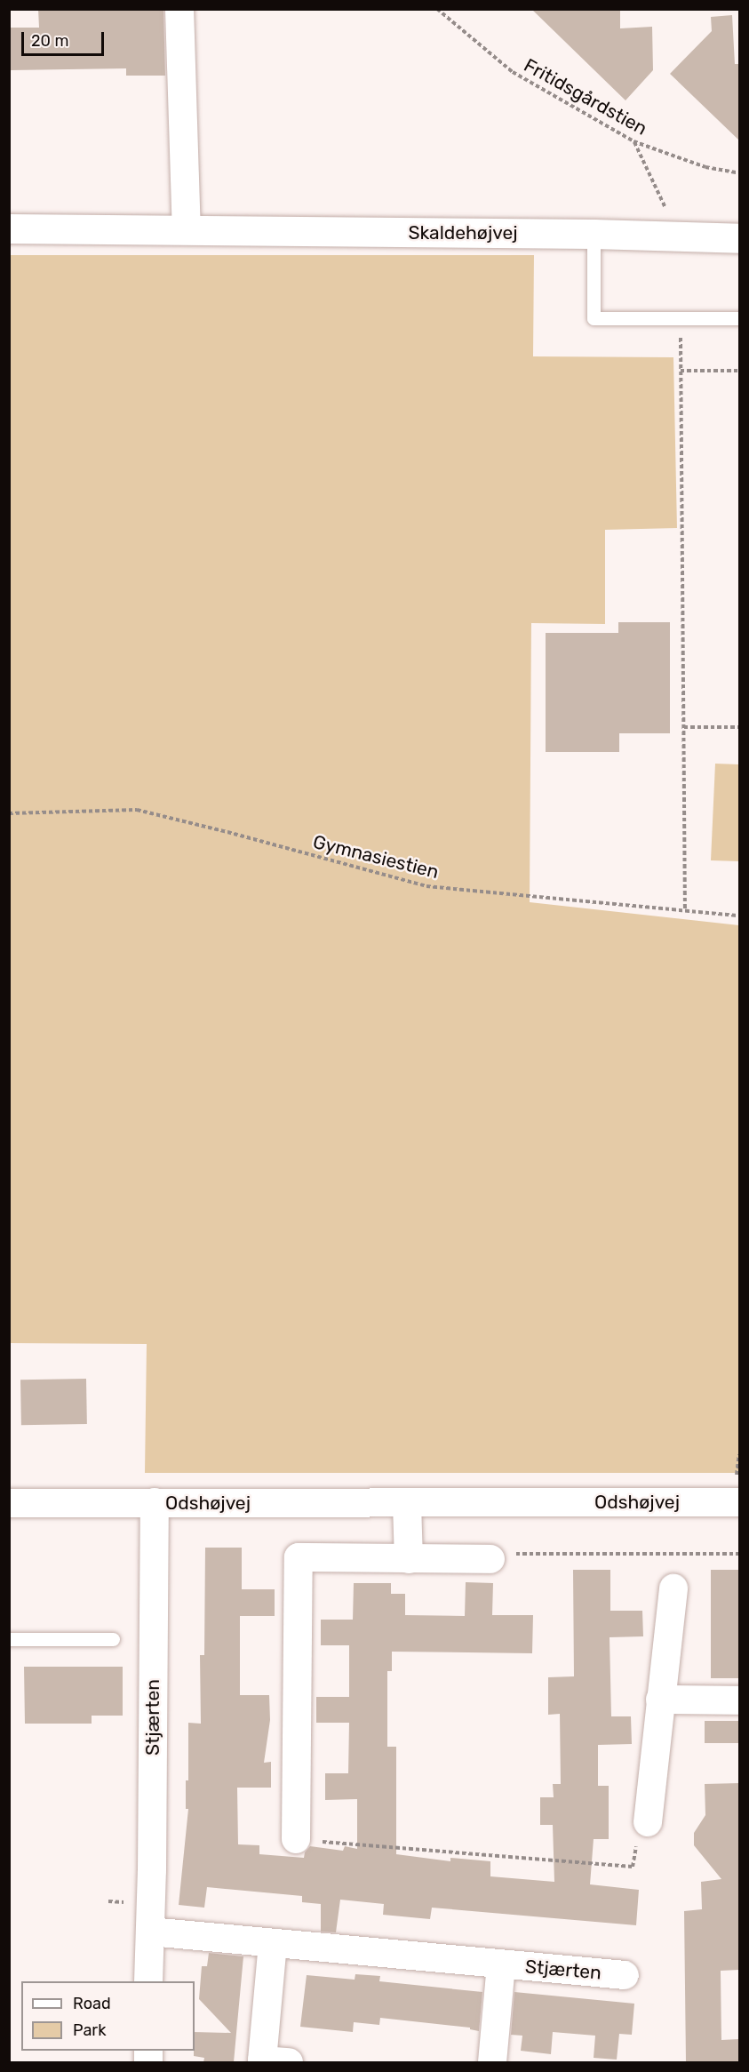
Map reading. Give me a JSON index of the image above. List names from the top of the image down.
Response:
{
  "streets": {
    "street": ["Skaldehøjvej", "Odshøjvej", "Stjærten"],
    "path": ["Fritidsgårdstien", "Gymnasiestien"]
  },
  "crossings": [
    ["Odshøjvej", "Stjærten"]
  ],
  "legend": ["Road", "Park"],
  "scale_bar": "20 m"
}
